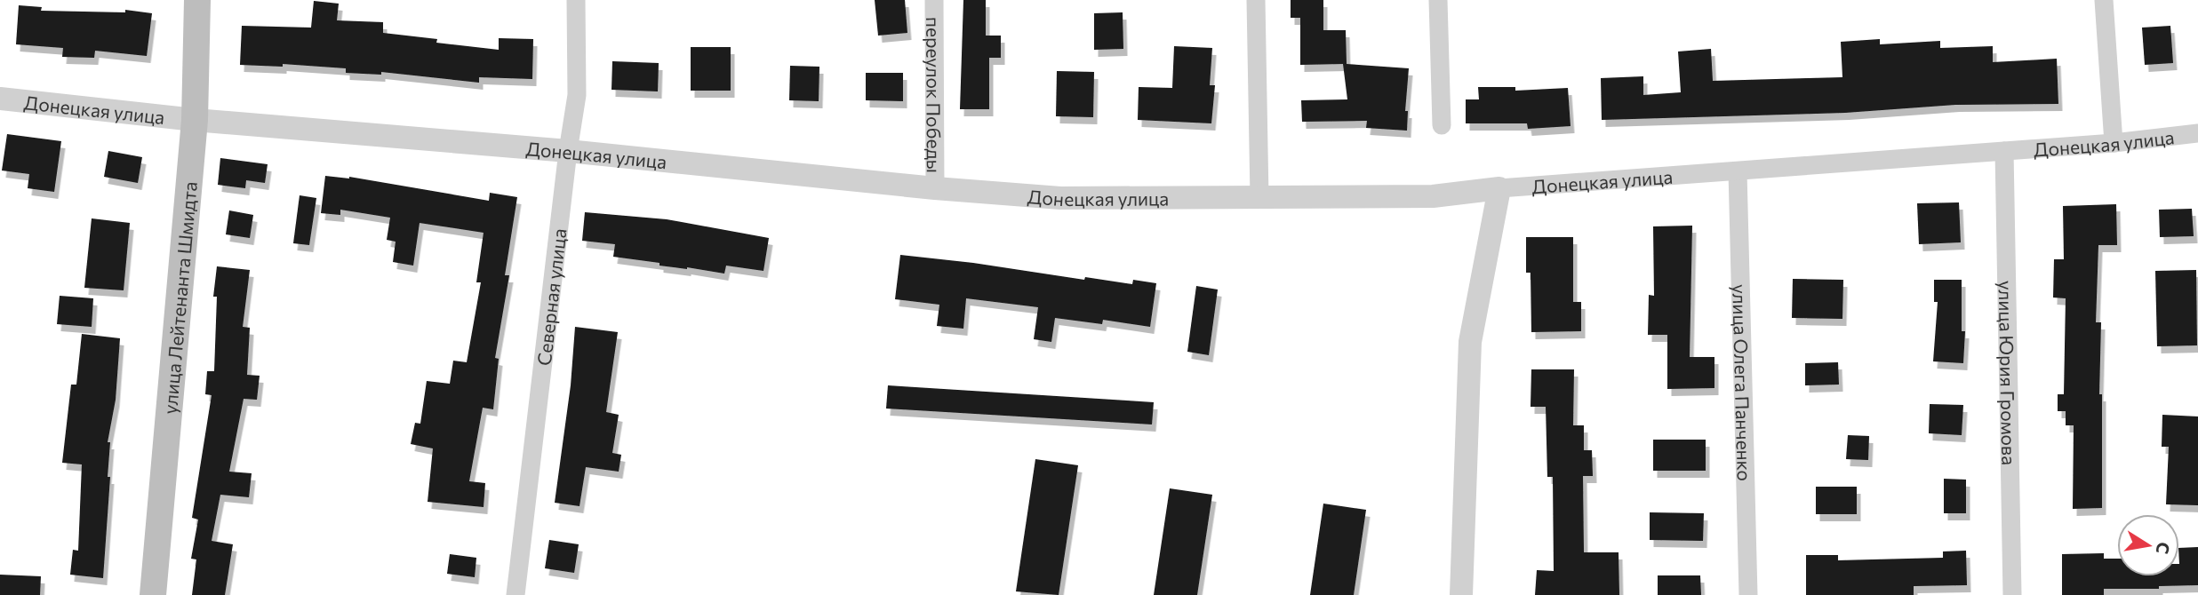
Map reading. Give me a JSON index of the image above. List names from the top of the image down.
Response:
{
  "streets": {
    "main road": ["улица Лейтенанта Шмидта"],
    "street": [
      "переулок Победы",
      "Донецкая улица",
      "Северная улица",
      "улица Юрия Громова",
      "улица Олега Панченко"
    ]
  },
  "crossings": [
    ["переулок Победы", "Донецкая улица"],
    ["Донецкая улица", "улица Лейтенанта Шмидта"],
    ["Донецкая улица", "Северная улица"],
    ["Донецкая улица", "улица Юрия Громова"],
    ["Донецкая улица", "улица Олега Панченко"]
  ],
  "north": "right"
}
